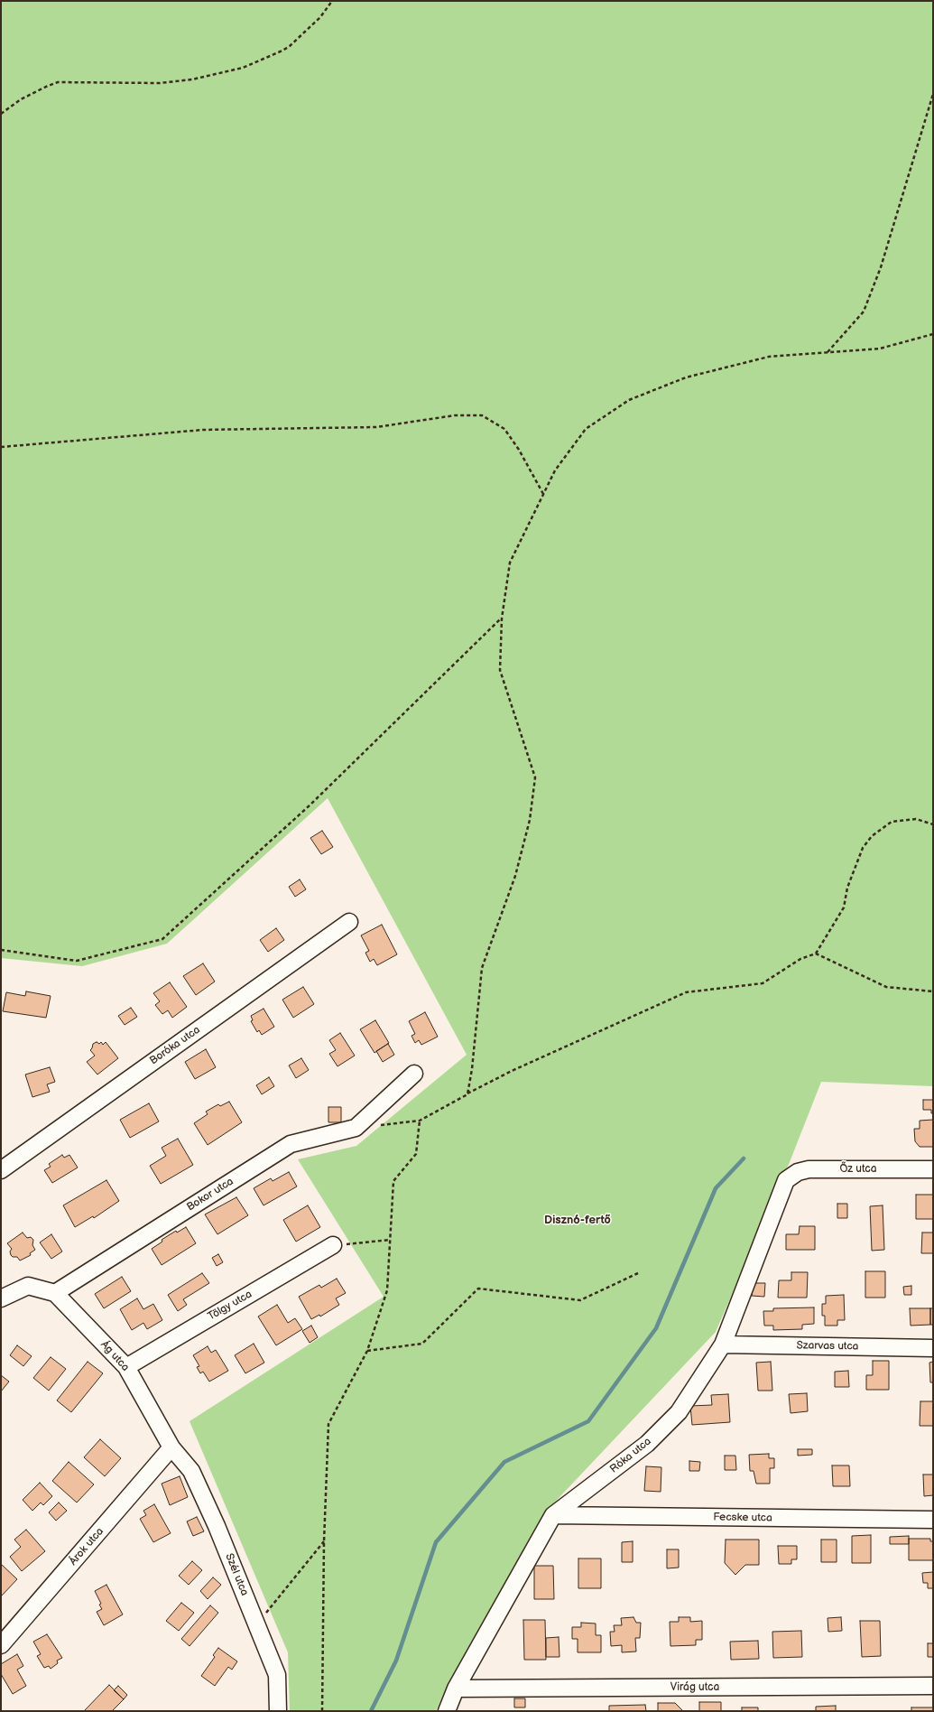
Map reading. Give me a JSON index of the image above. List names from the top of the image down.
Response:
{
  "streets": {
    "street": [
      "Boróka utca",
      "Őz utca",
      "Bokor utca",
      "Tölgy utca",
      "Szarvas utca",
      "Ág utca",
      "Róka utca",
      "Fecske utca",
      "Árok utca",
      "Szél utca",
      "Virág utca"
    ]
  },
  "crossings": [
    ["Őz utca", "Róka utca"],
    ["Bokor utca", "Ág utca"],
    ["Tölgy utca", "Ág utca"],
    ["Szarvas utca", "Róka utca"],
    ["Ág utca", "Árok utca"],
    ["Ág utca", "Szél utca"],
    ["Róka utca", "Fecske utca"],
    ["Róka utca", "Virág utca"],
    ["Árok utca", "Szél utca"]
  ],
  "districts": ["Disznó-fertő"]
}
